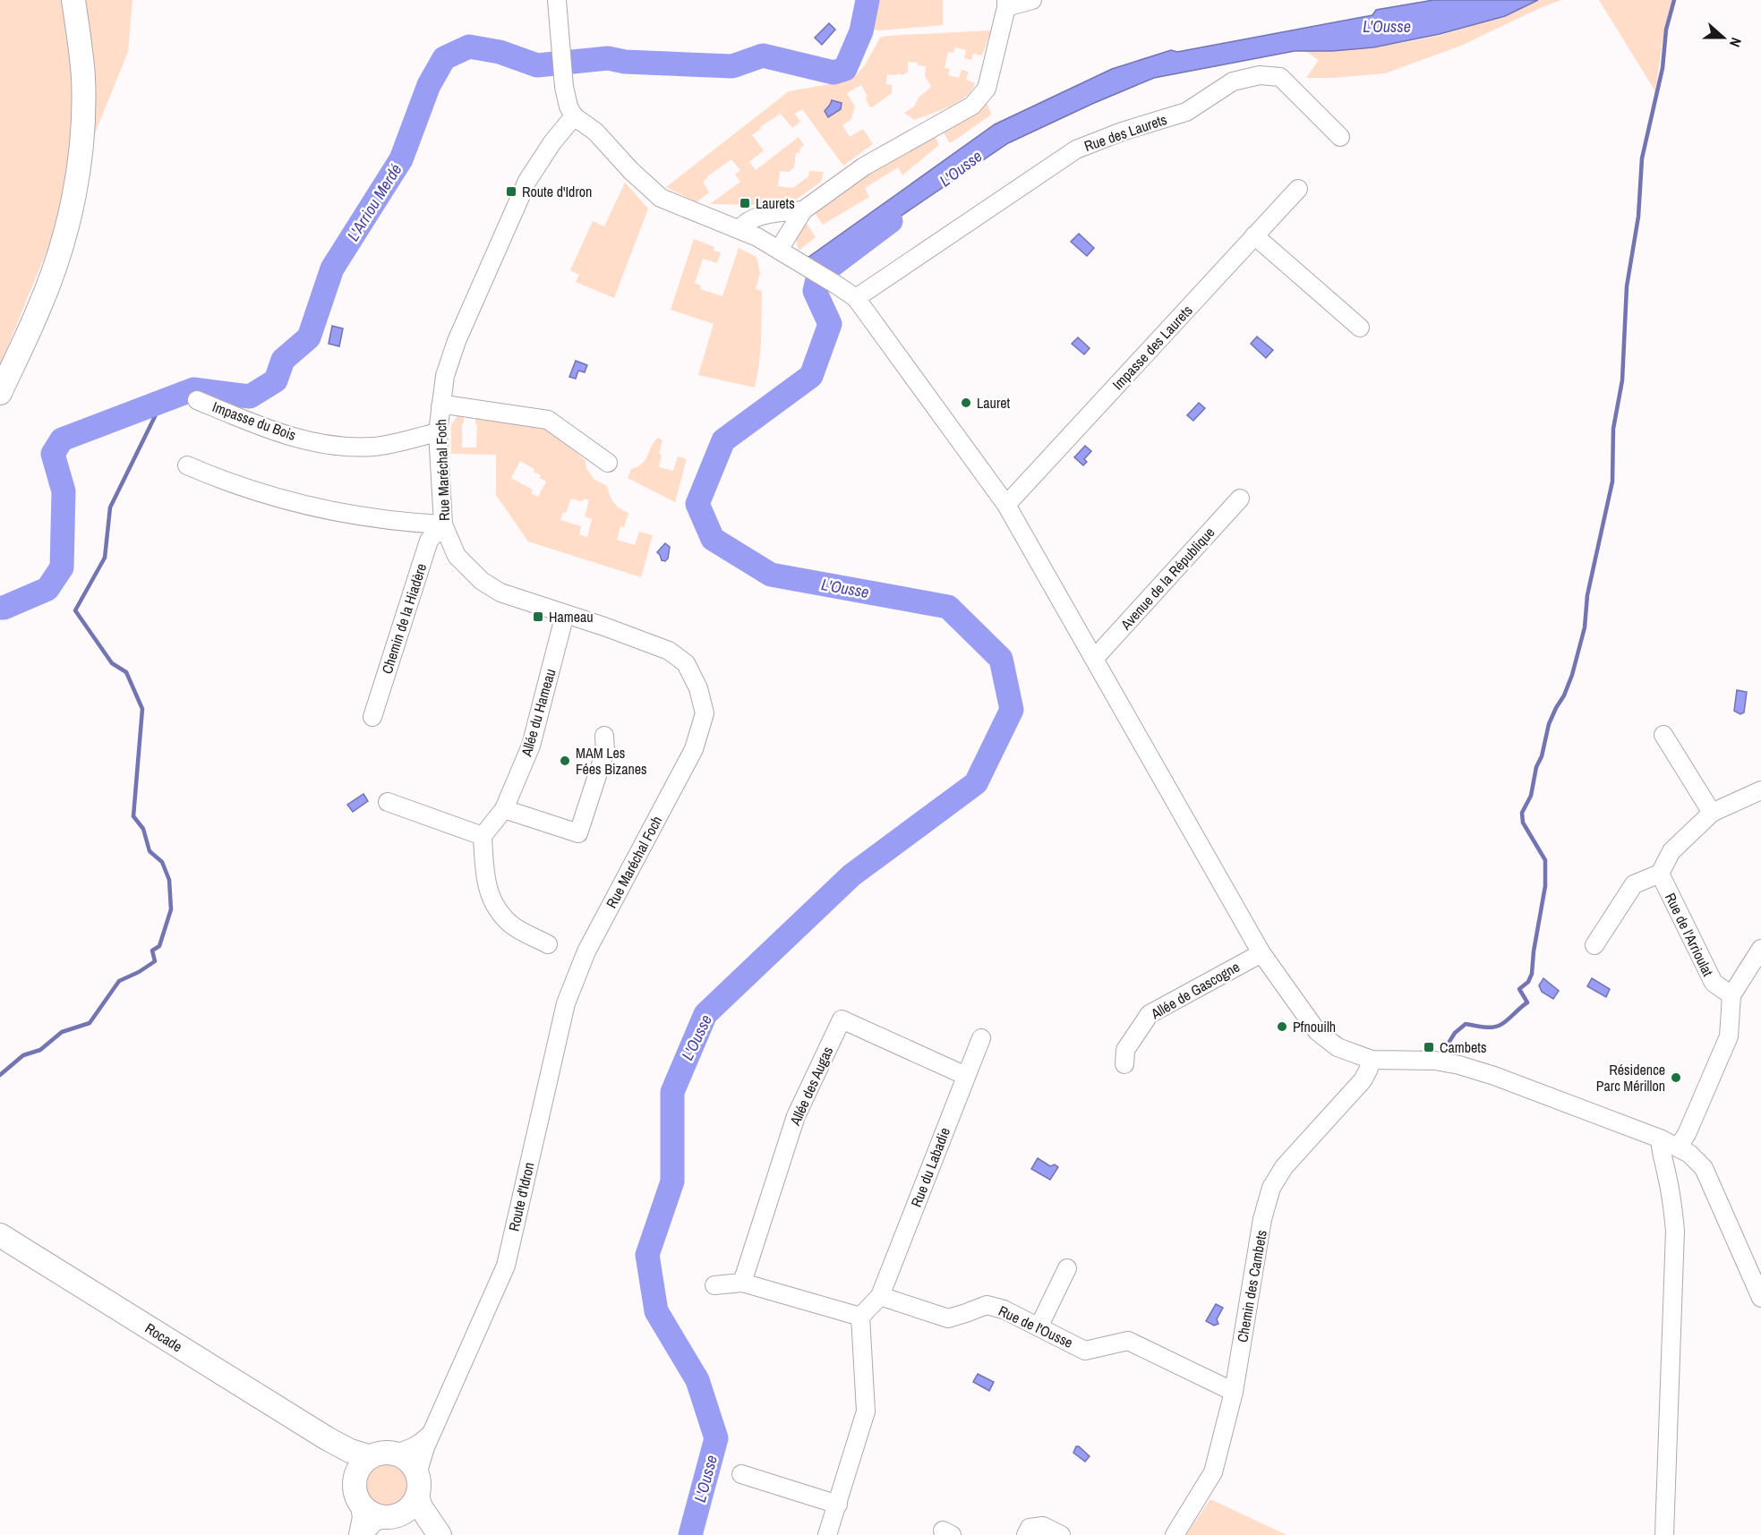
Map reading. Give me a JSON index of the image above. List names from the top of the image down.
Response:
{
  "streets": {
    "main road": ["Rocade"],
    "street": [
      "Rue des Laurets",
      "Impasse des Laurets",
      "Impasse du Bois",
      "Rue Maréchal Foch",
      "Avenue de la République",
      "Chemin de la Hiadère",
      "Allée du Hameau",
      "Rue de l'Arrioulat",
      "Allée de Gascogne",
      "Allée des Augas",
      "Rue du Labadie",
      "Route d'Idron",
      "Chemin des Cambets",
      "Rue de l'Ousse"
    ]
  },
  "crossings": [
    ["Impasse du Bois", "Rue Maréchal Foch"],
    ["Rue Maréchal Foch", "Chemin de la Hiadère"],
    ["Rue Maréchal Foch", "Allée du Hameau"],
    ["Rue Maréchal Foch", "Route d'Idron"],
    ["Allée des Augas", "Rue du Labadie"],
    ["Rue du Labadie", "Rue de l'Ousse"],
    ["Route d'Idron", "Rocade"],
    ["Chemin des Cambets", "Rue de l'Ousse"]
  ],
  "water": ["L'Ousse", "L'Arriou Merdé"],
  "places": {
    "transit": [
      "Route d'Idron",
      "Laurets",
      "Hameau",
      "Cambets"
    ],
    "other": [
      "Lauret",
      "MAM Les Fées Bizanes",
      "Pfnouilh",
      "Résidence Parc Mérillon"
    ]
  },
  "north": "right"
}
